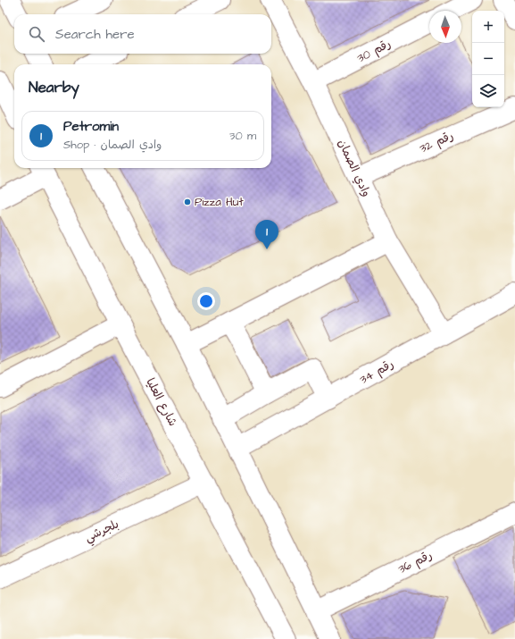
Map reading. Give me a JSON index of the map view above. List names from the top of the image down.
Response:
{
  "streets": {
    "street": [
      "رقم 30",
      "رقم 32",
      "وادي الصمان",
      "رقم 34",
      "شارع العليا",
      "بلجرشي",
      "رقم 36"
    ]
  },
  "crossings": [
    ["رقم 30", "وادي الصمان"],
    ["رقم 32", "وادي الصمان"],
    ["وادي الصمان", "رقم 34"],
    ["شارع العليا", "بلجرشي"]
  ],
  "places": ["Pizza Hut"],
  "north": "bottom",
  "page": {
    "map_buttons": ["+", "−"],
    "search": "Search here",
    "heading": "Nearby",
    "list": [
      {
        "mark": "1",
        "name": "Petromin",
        "note": "Shop · وادي الصمان",
        "value": "30 m"
      }
    ],
    "pins": "1"
  }
}
